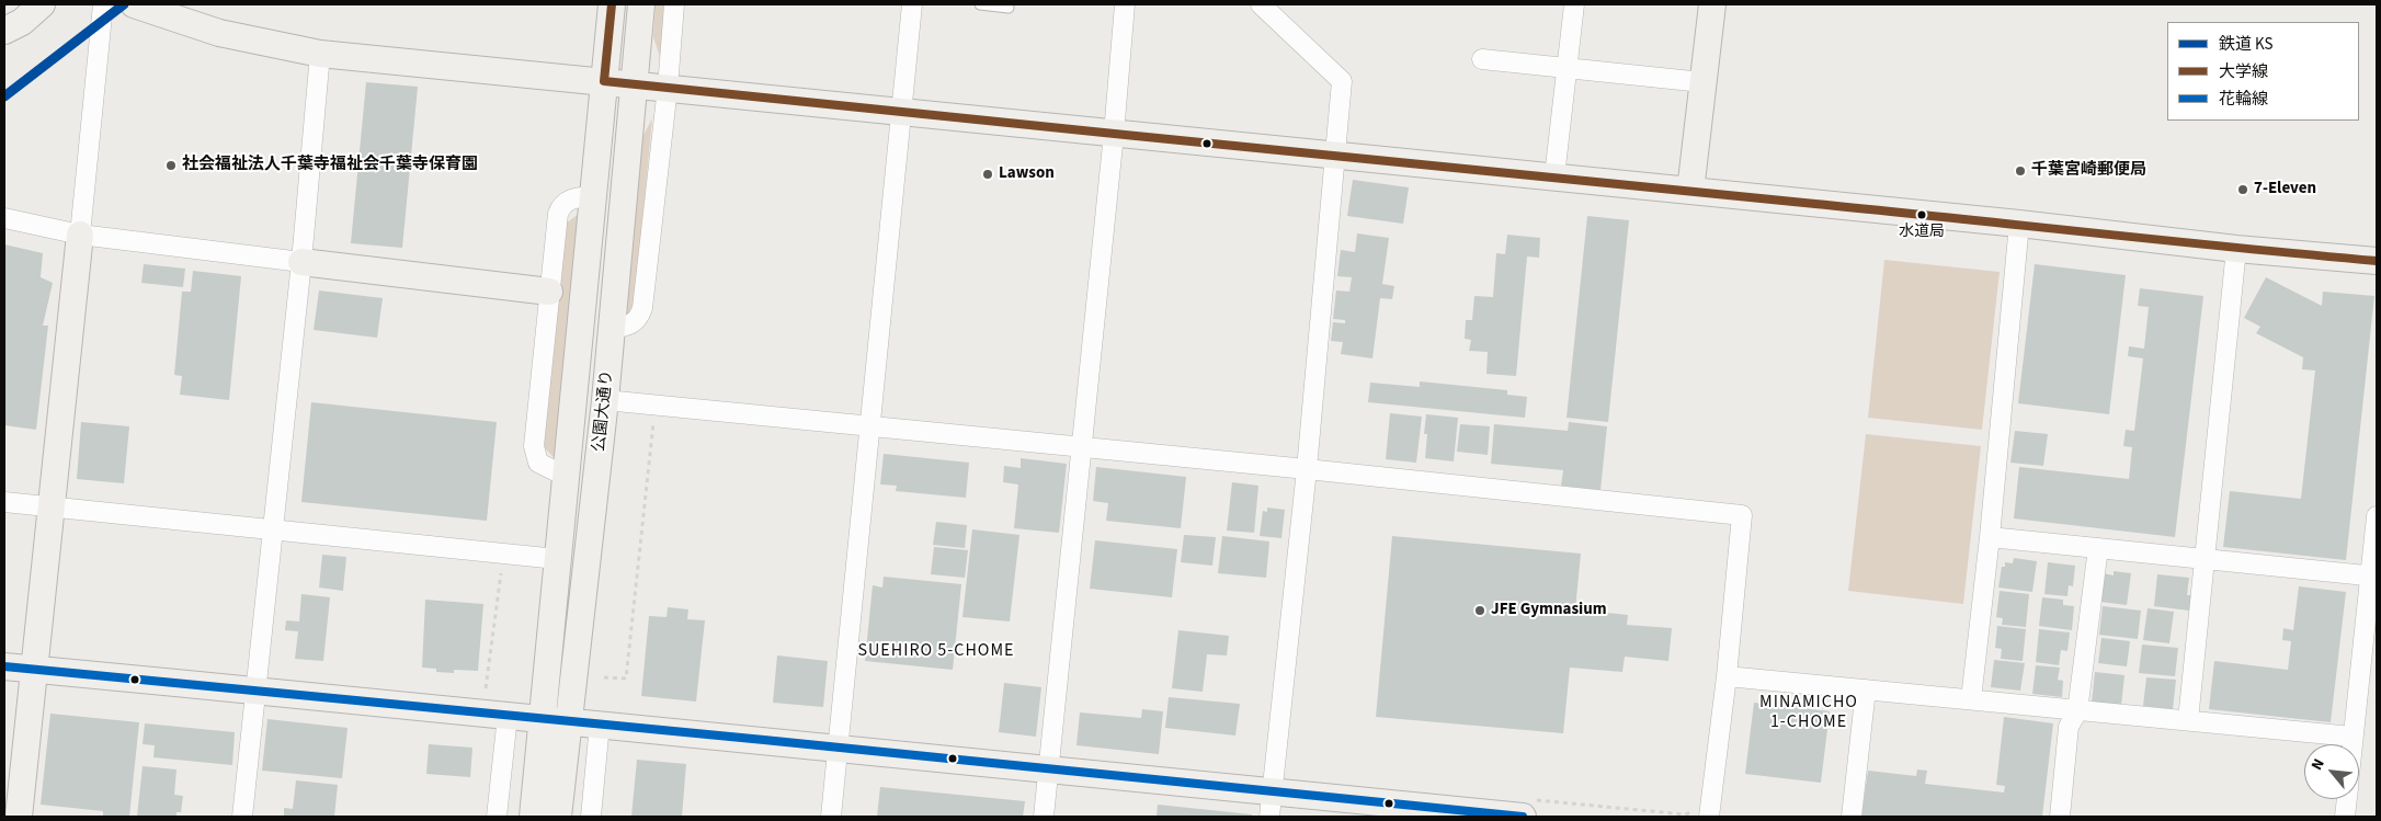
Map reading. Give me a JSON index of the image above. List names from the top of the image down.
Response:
{
  "streets": {
    "street": ["公園大通り"]
  },
  "districts": ["SUEHIRO 5-CHOME", "MINAMICHO 1-CHOME"],
  "places": [
    "社会福祉法人千葉寺福祉会千葉寺保育園",
    "千葉宮崎郵便局",
    "Lawson",
    "7-Eleven",
    "水道局",
    "JFE Gymnasium"
  ],
  "lines": ["rail line KS", "transit line 大学線", "transit line 花輪線"],
  "legend": ["鉄道 KS", "大学線", "花輪線"],
  "north": "top left"
}
